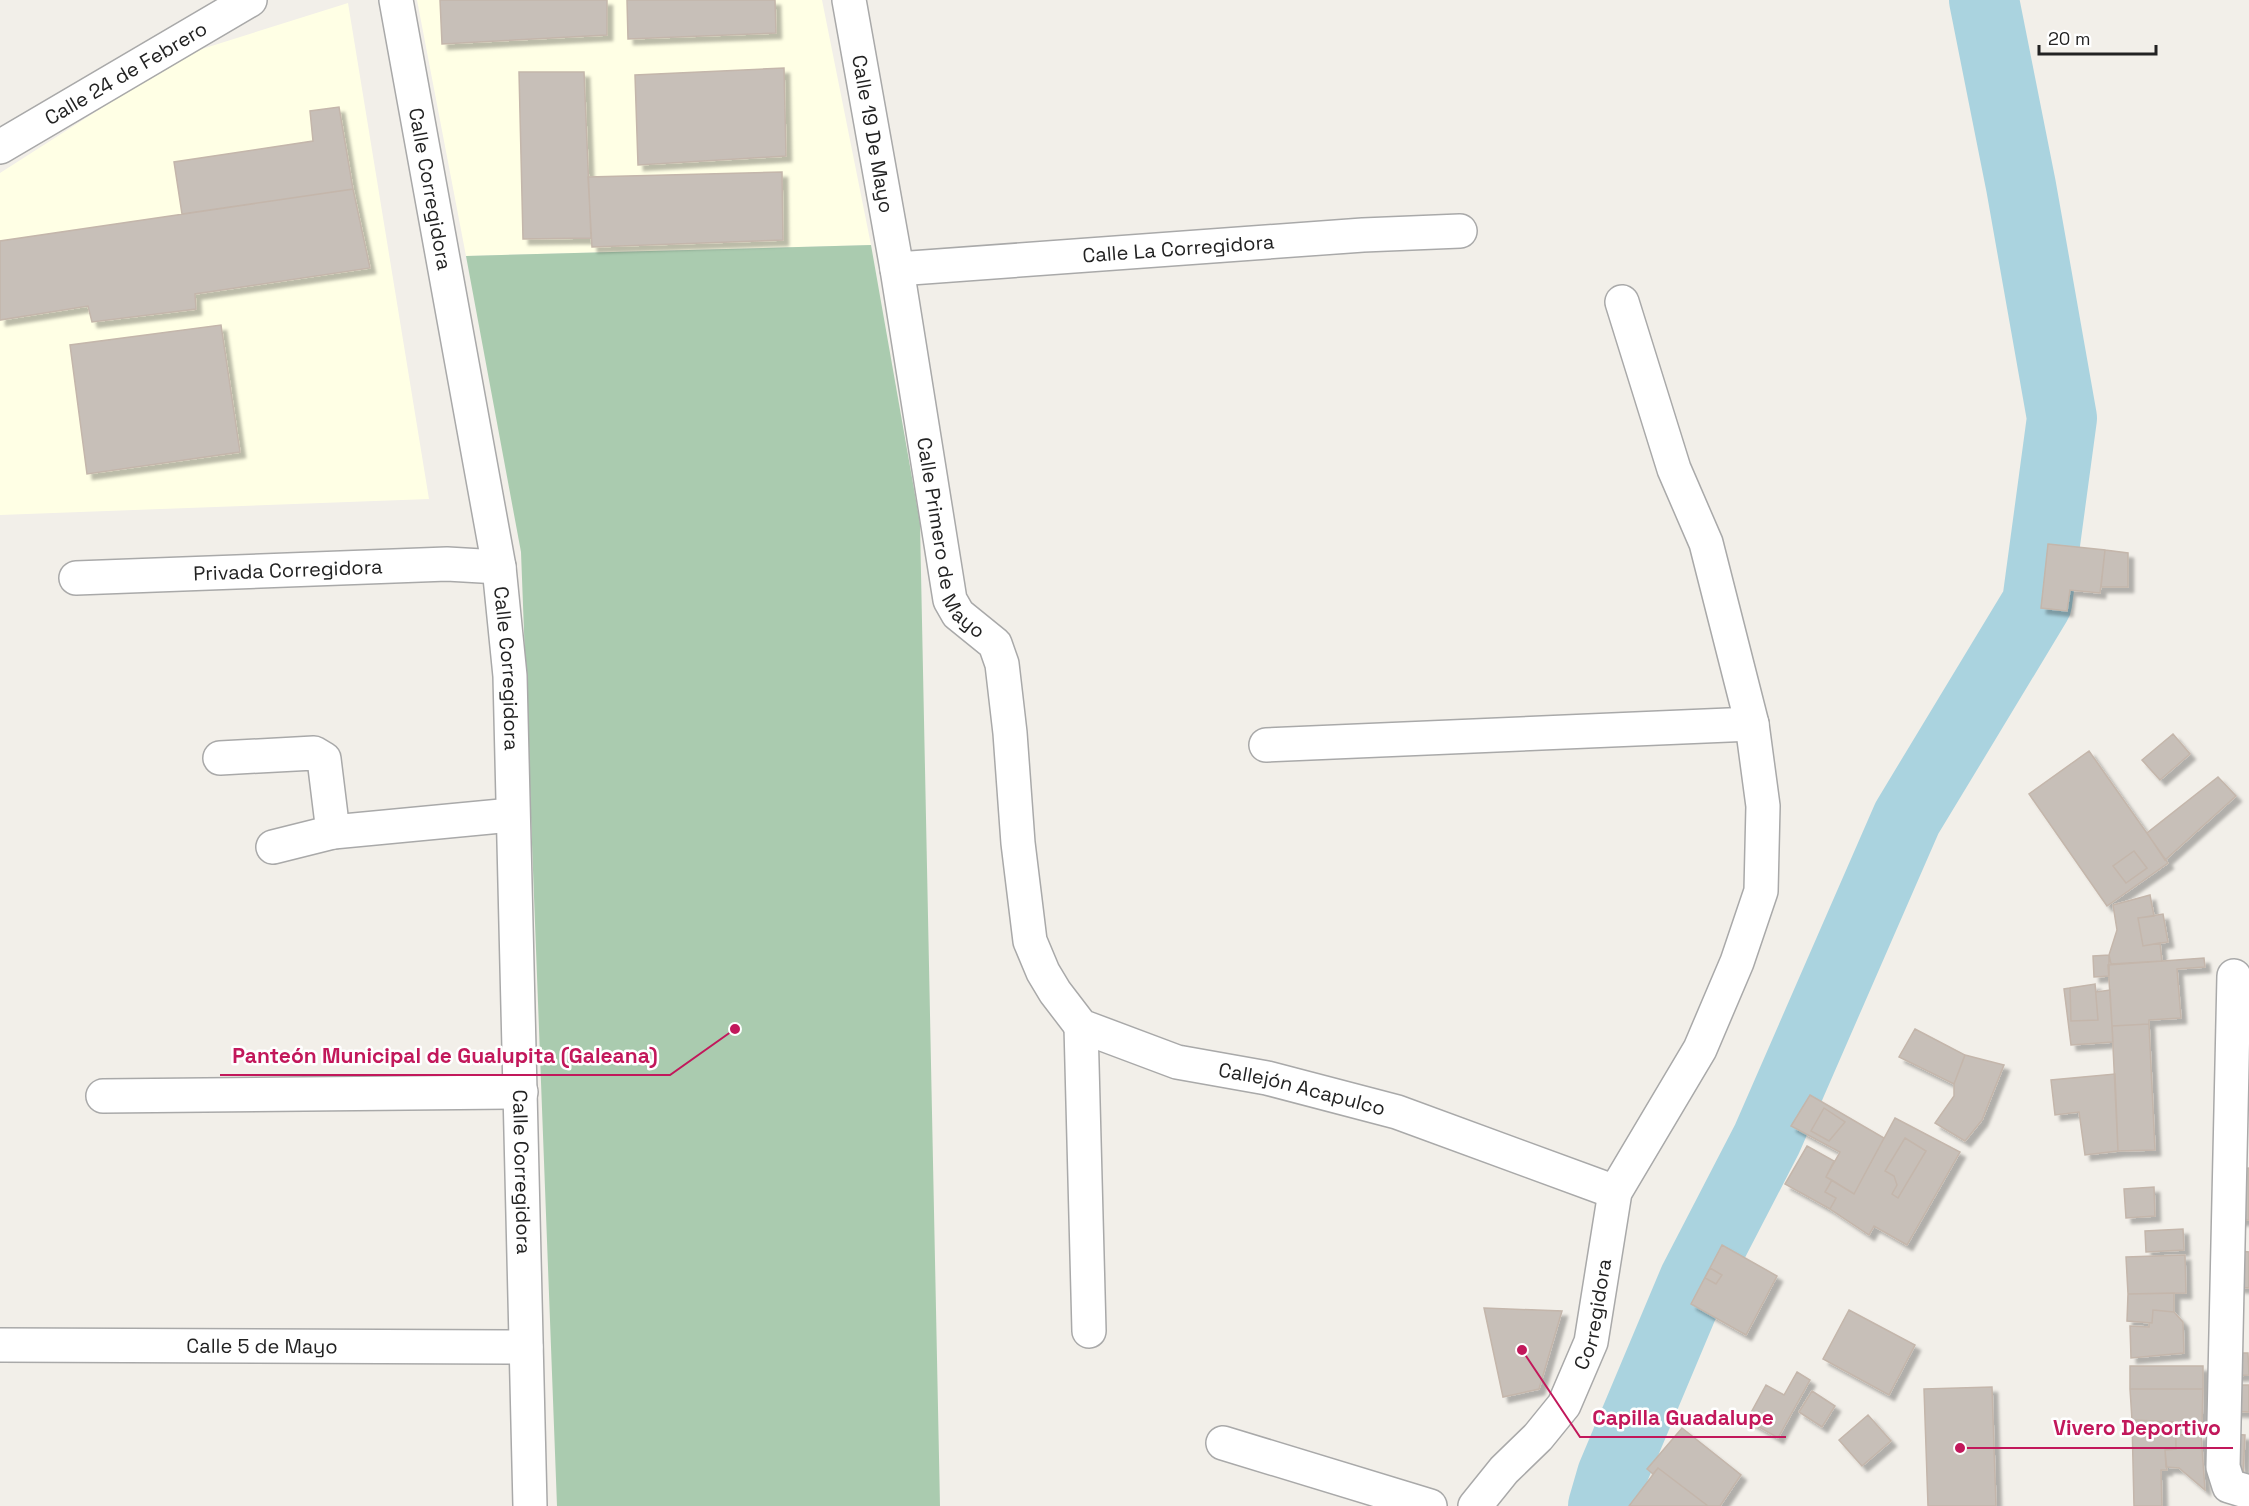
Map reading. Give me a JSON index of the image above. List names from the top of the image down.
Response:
{
  "streets": {
    "street": [
      "Calle 24 de Febrero",
      "Calle 19 De Mayo",
      "Calle Corregidora",
      "Calle La Corregidora",
      "Calle Primero de Mayo",
      "Privada Corregidora",
      "Callejón Acapulco",
      "Corregidora",
      "Calle 5 de Mayo"
    ]
  },
  "crossings": [
    ["Calle 19 De Mayo", "Calle La Corregidora"],
    ["Calle 19 De Mayo", "Calle Primero de Mayo"],
    ["Calle Corregidora", "Privada Corregidora"],
    ["Calle Corregidora", "Calle 5 de Mayo"],
    ["Calle La Corregidora", "Calle Primero de Mayo"],
    ["Calle Primero de Mayo", "Callejón Acapulco"],
    ["Callejón Acapulco", "Corregidora"]
  ],
  "places": ["Panteón Municipal de Gualupita (Galeana)", "Capilla Guadalupe", "Vivero Deportivo"],
  "scale_bar": "20 m"
}
